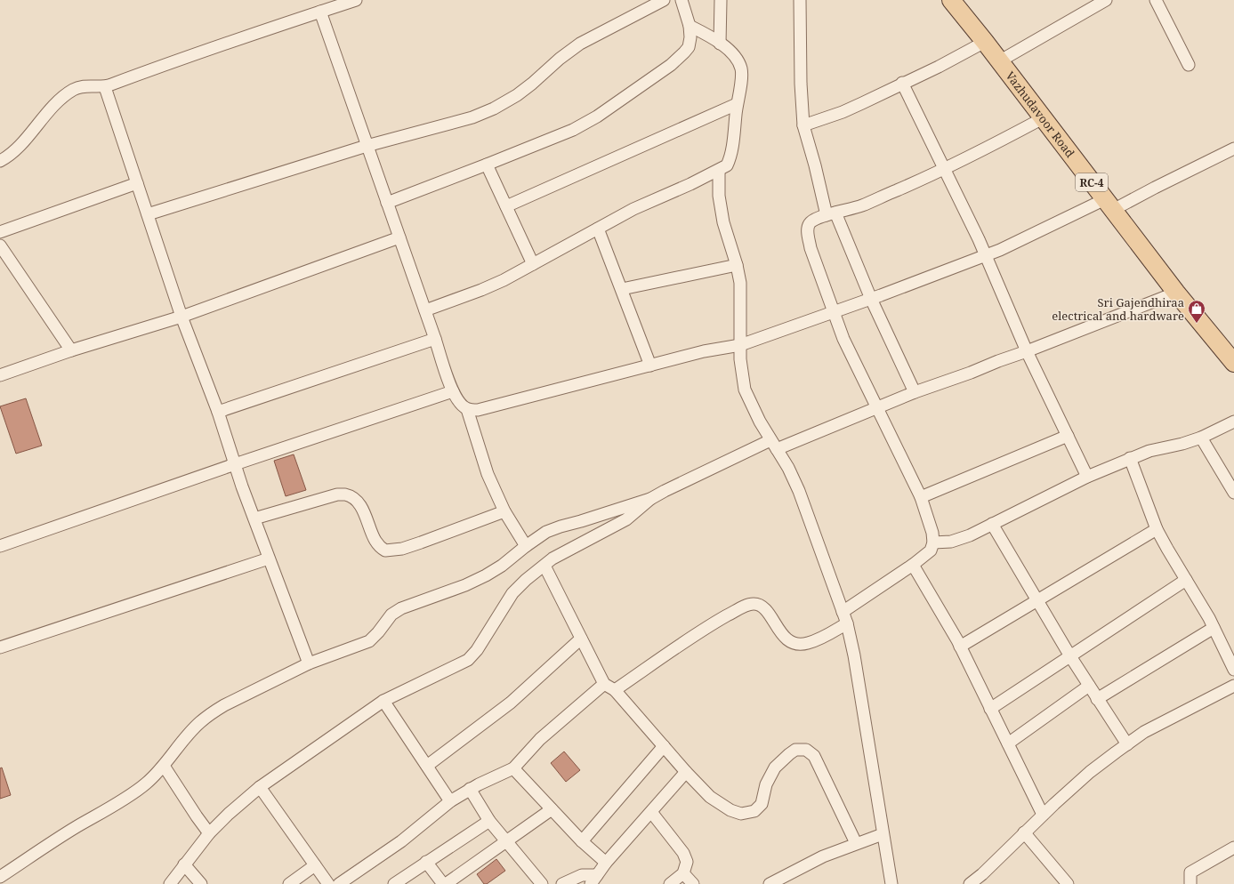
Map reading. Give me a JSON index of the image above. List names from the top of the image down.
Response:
{
  "streets": {
    "main road": ["Vazhudavoor Road", "RC-4"]
  },
  "places": {
    "shop": ["Sri Gajendhiraa electrical and hardware"]
  }
}
